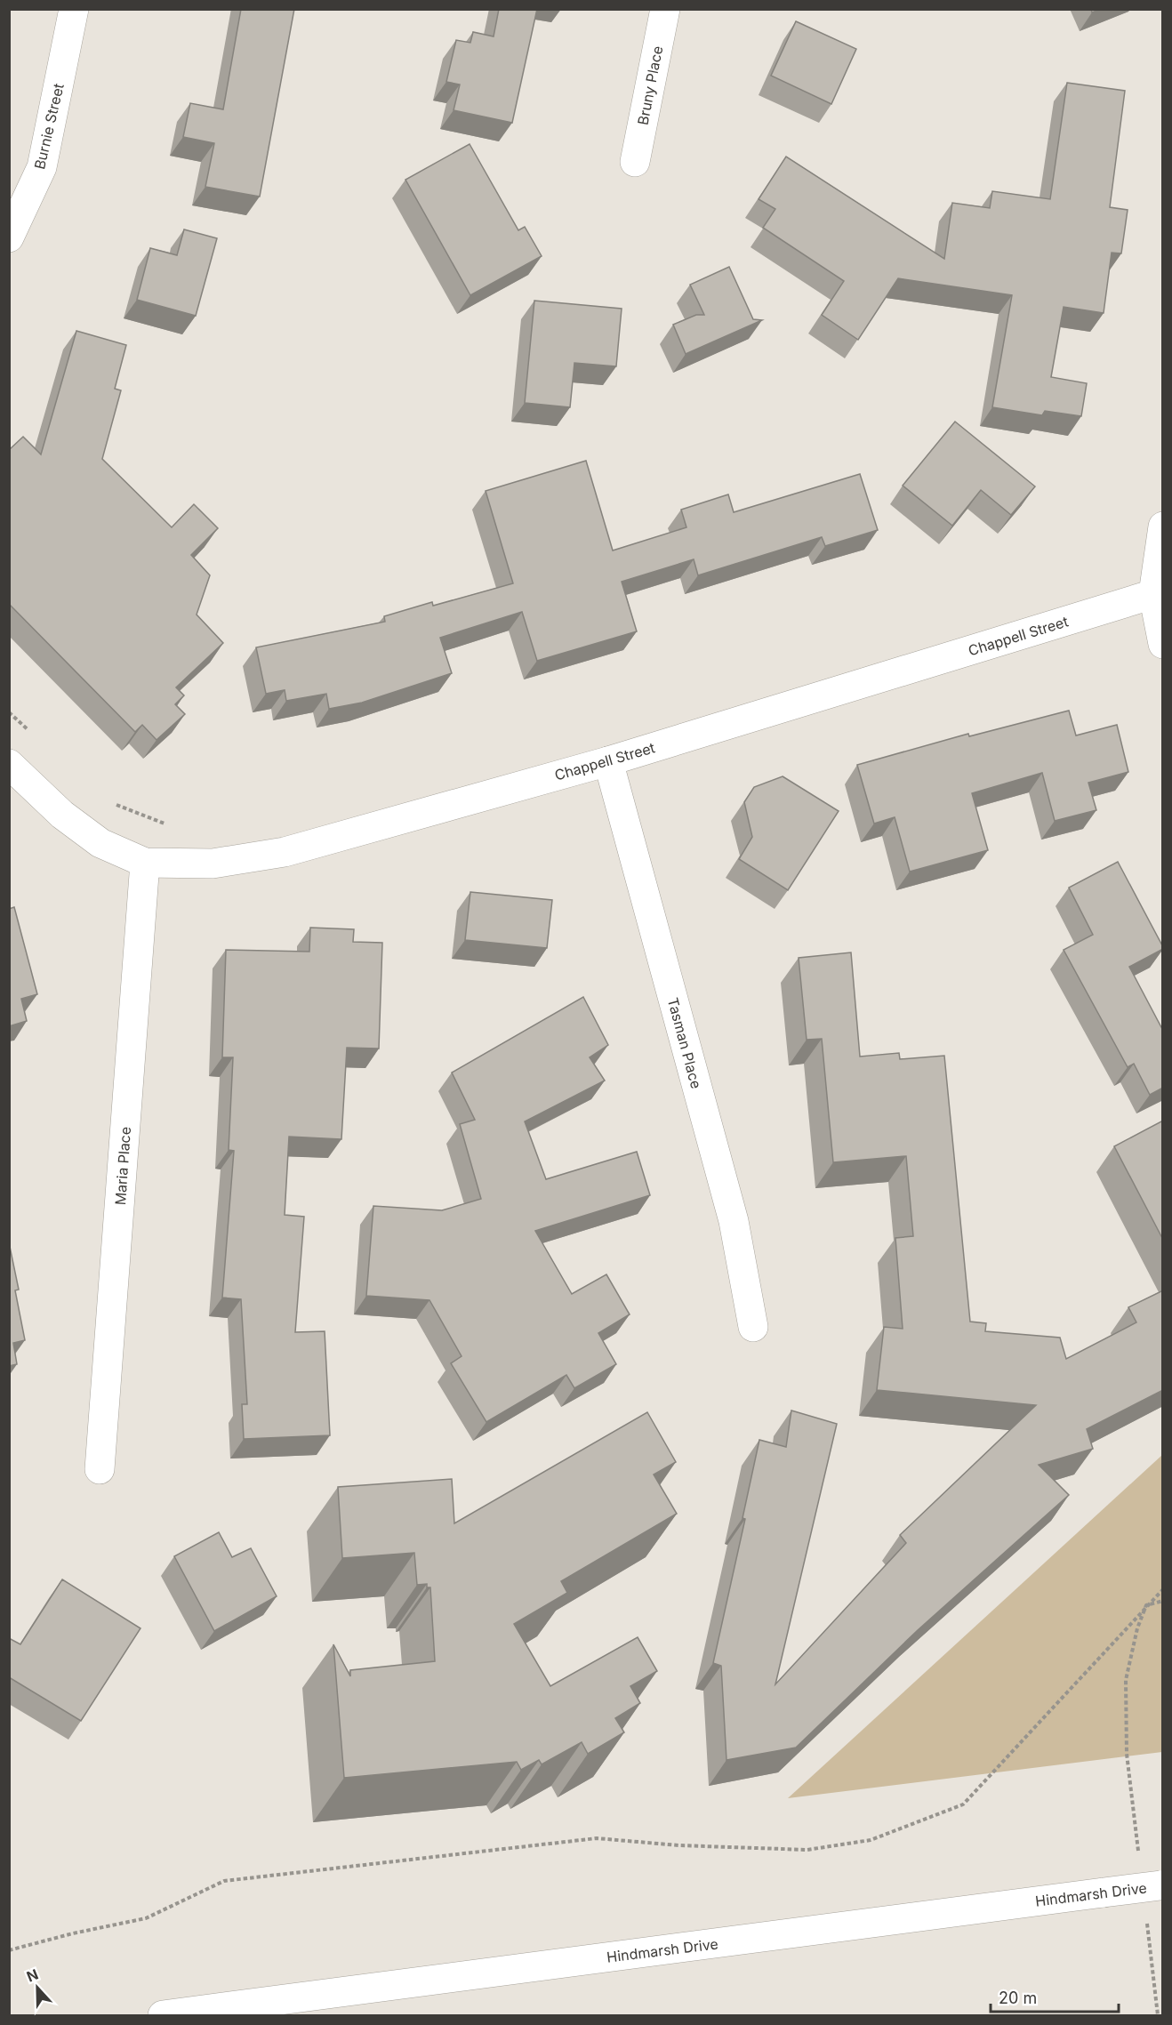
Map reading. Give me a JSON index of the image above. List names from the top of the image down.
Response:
{
  "streets": {
    "street": [
      "Bruny Place",
      "Burnie Street",
      "Chappell Street",
      "Tasman Place",
      "Maria Place",
      "Hindmarsh Drive"
    ]
  },
  "crossings": [
    ["Chappell Street", "Tasman Place"],
    ["Chappell Street", "Maria Place"]
  ],
  "scale_bar": "20 m",
  "north": "top"
}
